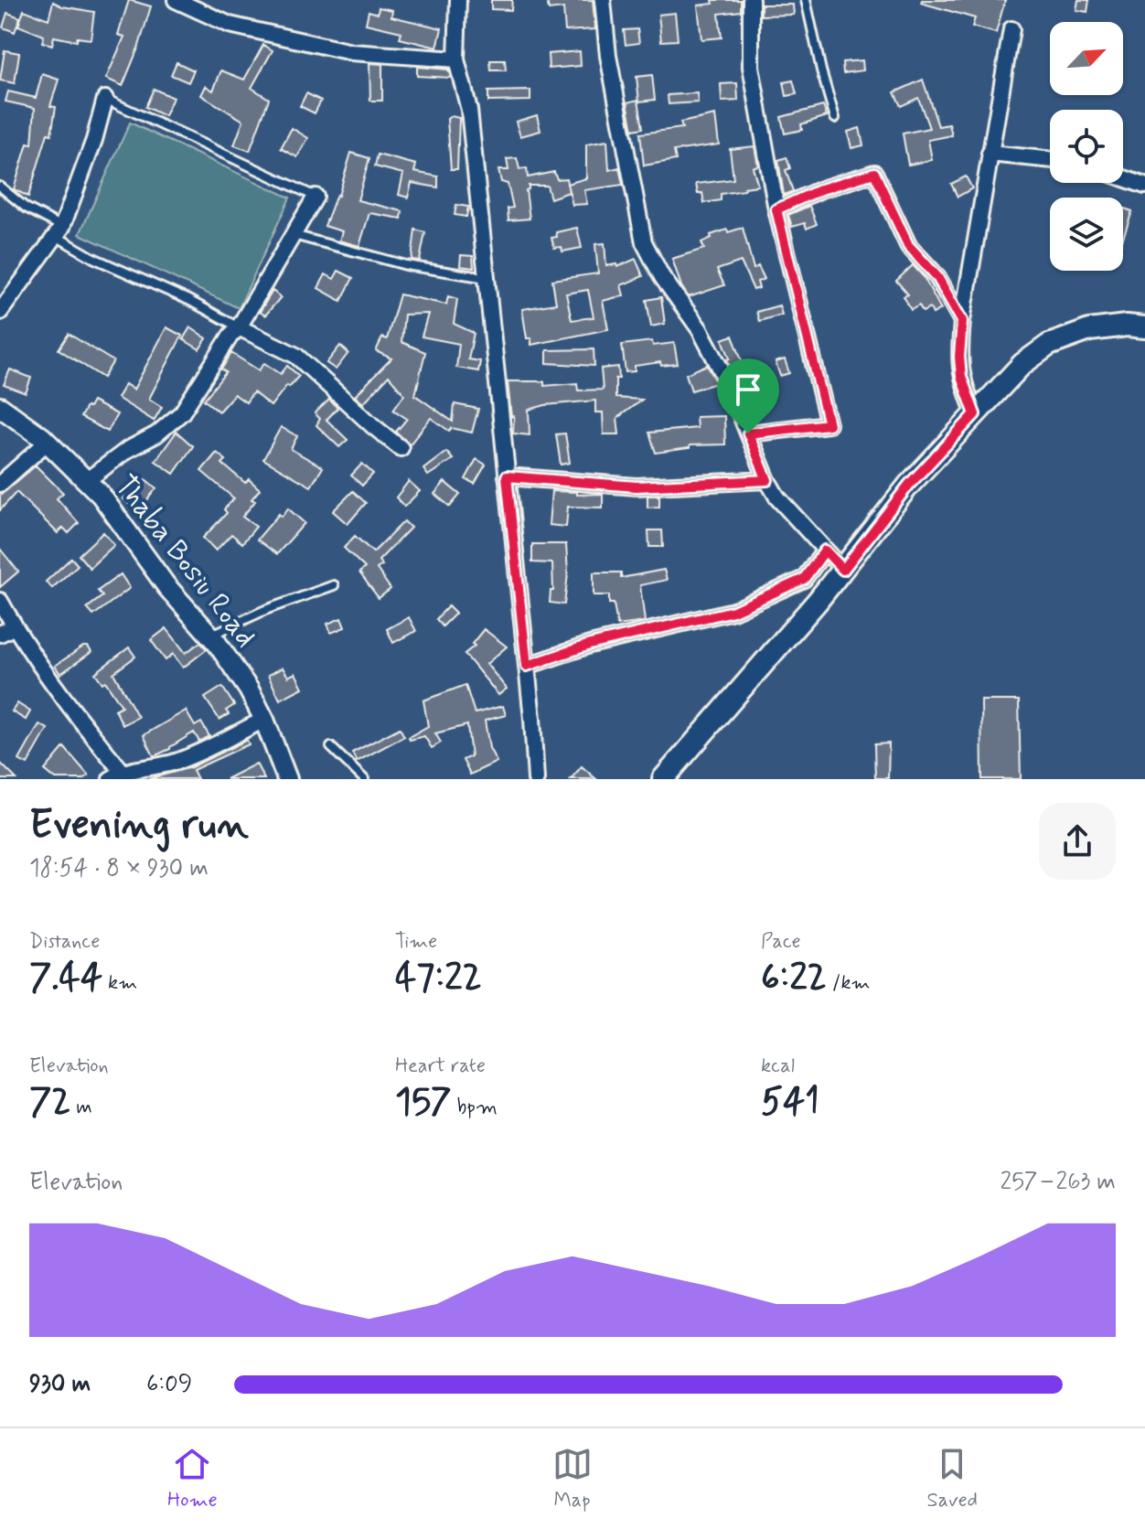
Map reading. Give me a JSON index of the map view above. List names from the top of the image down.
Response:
{
  "streets": {
    "street": ["Thaba Bosiu Road"]
  },
  "north": "top right",
  "page": {
    "heading": ["Evening run", "18:54 · 8 × 930 m"],
    "stats": [
      ["Distance", "7.44 km"],
      ["Time", "47:22"],
      ["Pace", "6:22 /km"],
      ["Elevation", "72 m"],
      ["Heart rate", "157 bpm"],
      ["kcal", "541"]
    ],
    "chart": ["Elevation", "257–263 m"],
    "list": [
      {
        "name": "930 m",
        "note": "6:09"
      }
    ],
    "tabs": ["Home", "Map", "Saved"]
  }
}
